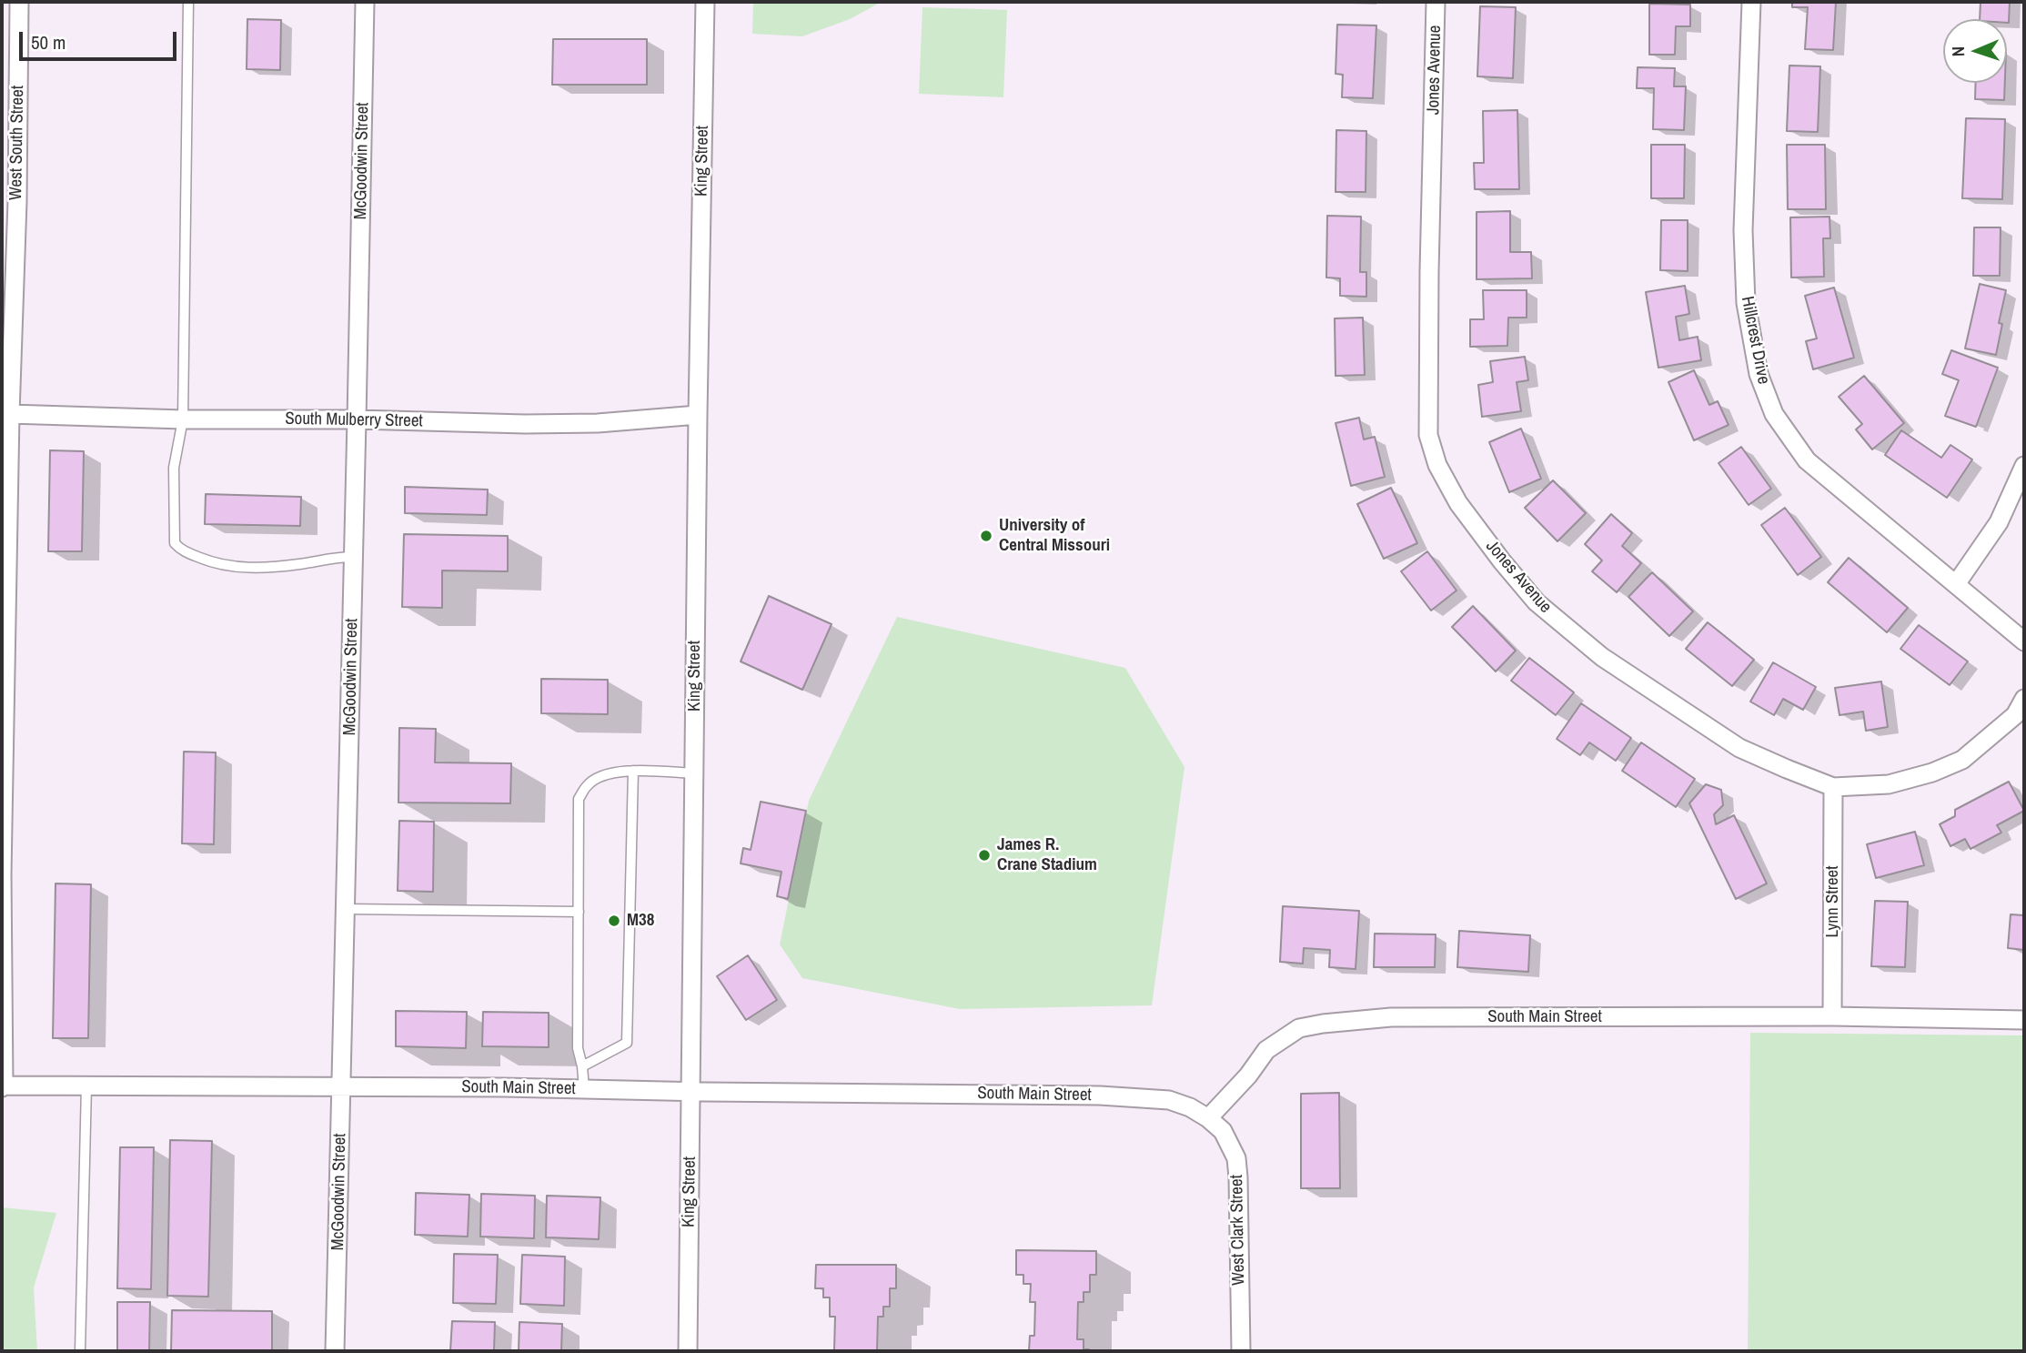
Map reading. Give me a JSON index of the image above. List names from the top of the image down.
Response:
{
  "streets": {
    "street": [
      "Jones Avenue",
      "West South Street",
      "McGoodwin Street",
      "King Street",
      "Hillcrest Drive",
      "South Mulberry Street",
      "Lynn Street",
      "South Main Street",
      "West Clark Street"
    ]
  },
  "crossings": [
    ["Jones Avenue", "Lynn Street"],
    ["West South Street", "South Mulberry Street"],
    ["West South Street", "South Main Street"],
    ["McGoodwin Street", "South Mulberry Street"],
    ["McGoodwin Street", "South Main Street"],
    ["King Street", "South Mulberry Street"],
    ["King Street", "South Main Street"],
    ["Lynn Street", "South Main Street"],
    ["South Main Street", "West Clark Street"]
  ],
  "places": ["University of Central Missouri", "James R. Crane Stadium", "M38"],
  "scale_bar": "50 m",
  "north": "left"
}
